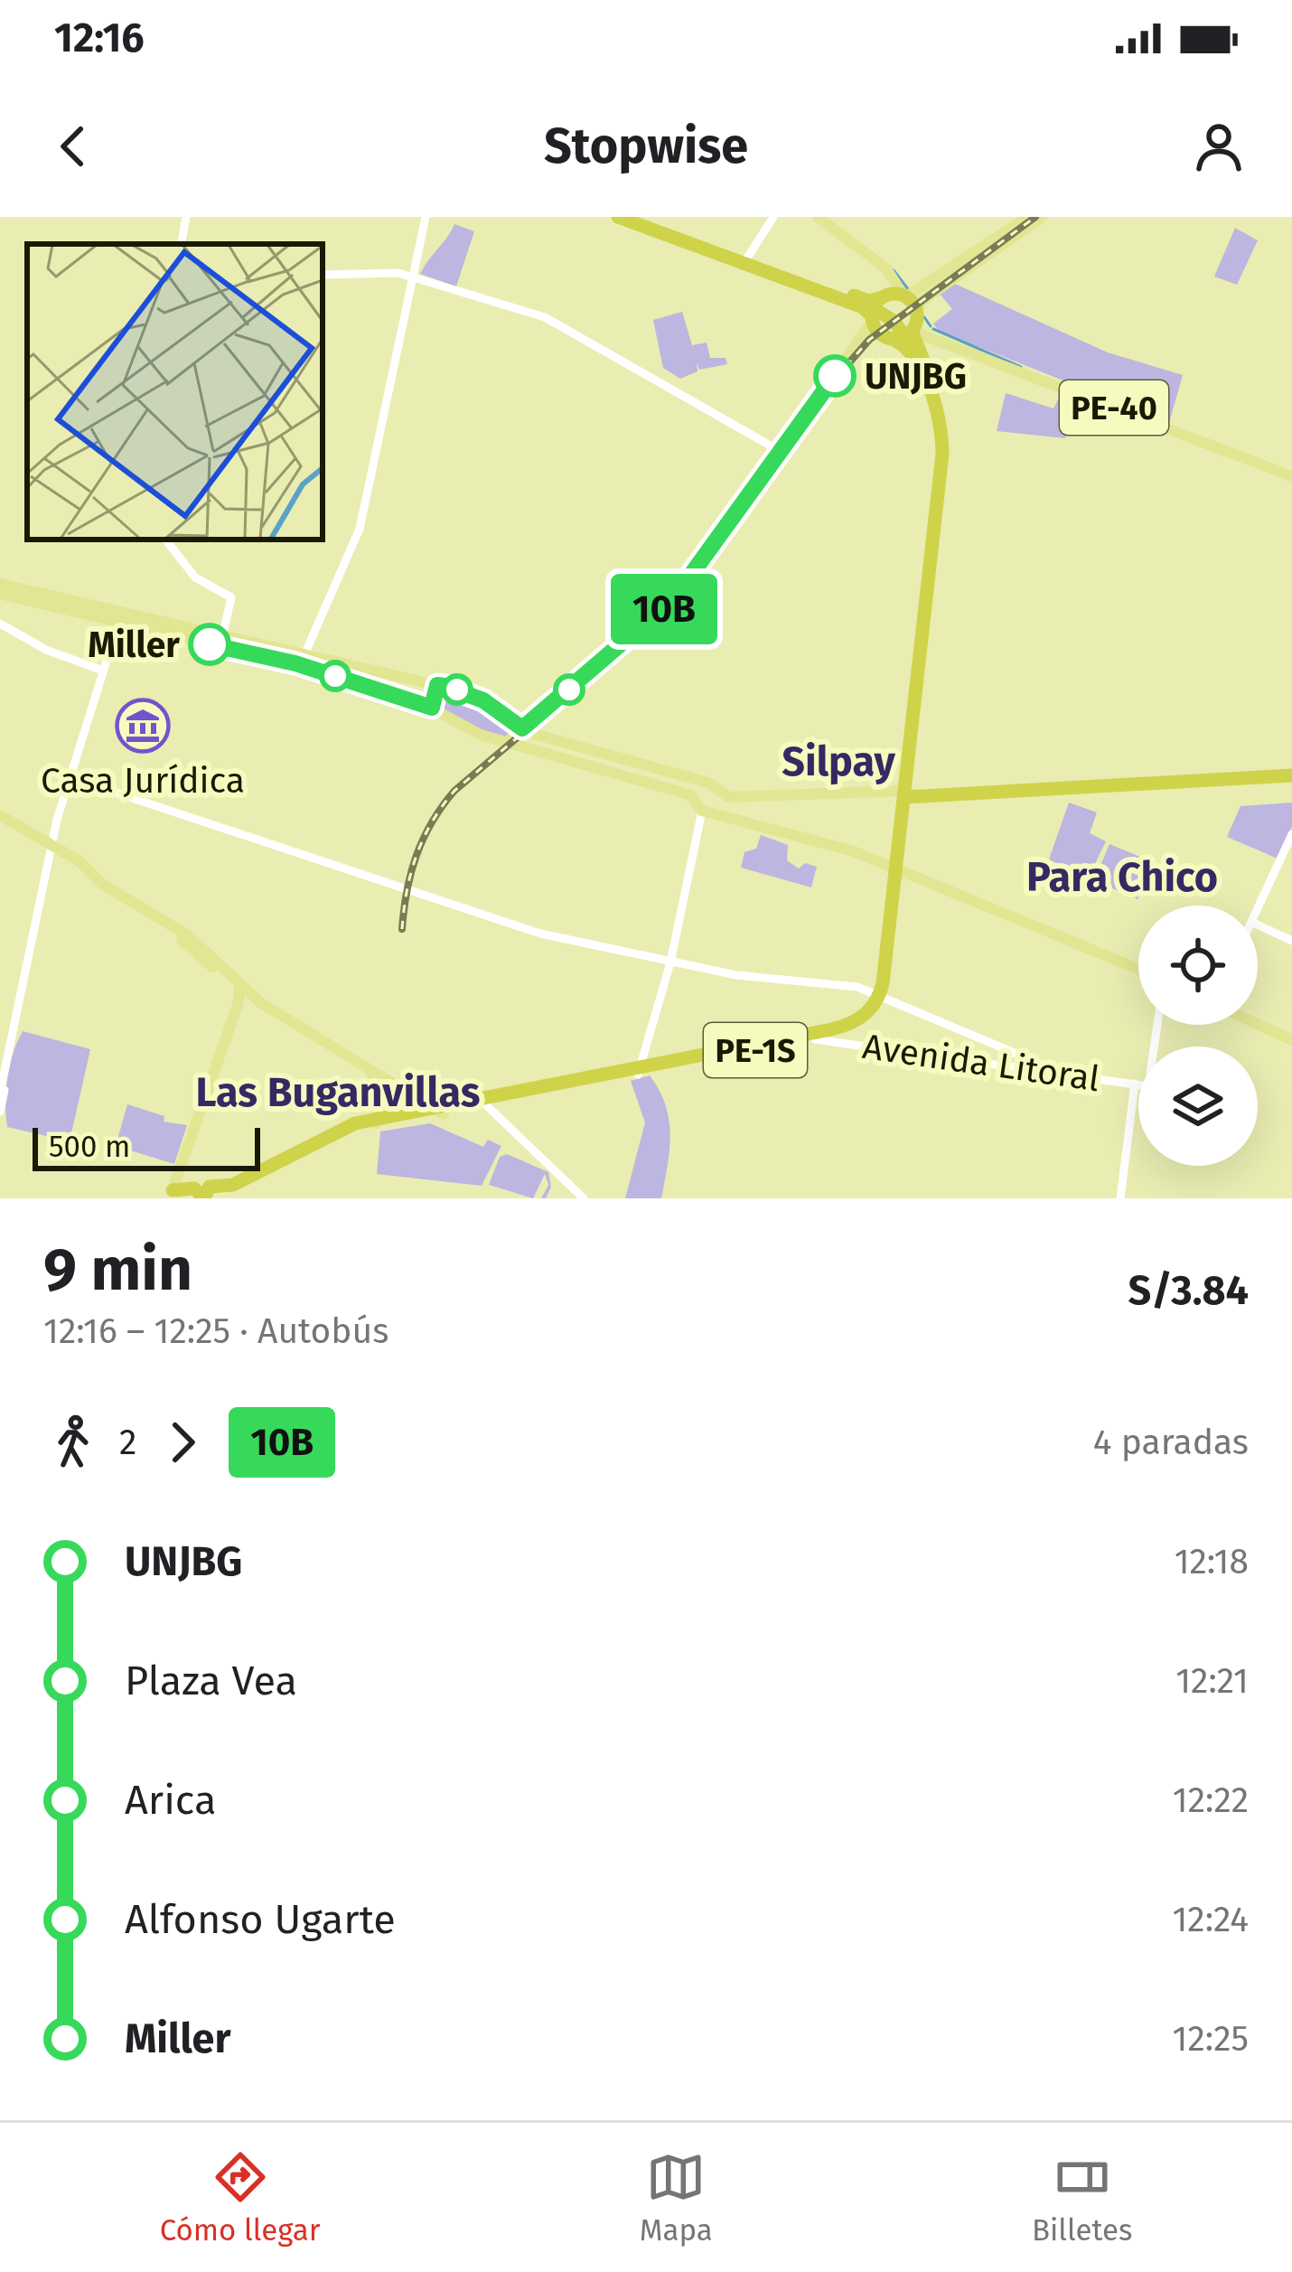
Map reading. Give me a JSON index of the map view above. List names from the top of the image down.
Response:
{
  "streets": {
    "highway": ["PE-1S"],
    "main road": ["PE-40"],
    "street": ["Avenida Litoral"]
  },
  "crossings": [
    ["PE-1S", "Avenida Litoral"]
  ],
  "districts": ["Silpay", "Para Chico", "Las Buganvillas"],
  "places": {
    "other": ["UNJBG", "Miller"],
    "museum": ["Casa Jurídica"]
  },
  "lines": ["bus line 10B"],
  "scale_bar": "500 m",
  "page": {
    "status": "12:16",
    "header": "Stopwise",
    "on_map": "10B",
    "scale": "500 m",
    "heading": ["9 min", "12:16 – 12:25 · Autobús", "S/3.84"],
    "legs": ["2", "10B", "4 paradas"],
    "list": [
      {
        "name": "UNJBG",
        "value": "12:18"
      },
      {
        "name": "Plaza Vea",
        "value": "12:21"
      },
      {
        "name": "Arica",
        "value": "12:22"
      },
      {
        "name": "Alfonso Ugarte",
        "value": "12:24"
      },
      {
        "name": "Miller",
        "value": "12:25"
      }
    ],
    "tabs": ["Cómo llegar", "Mapa", "Billetes"]
  }
}
